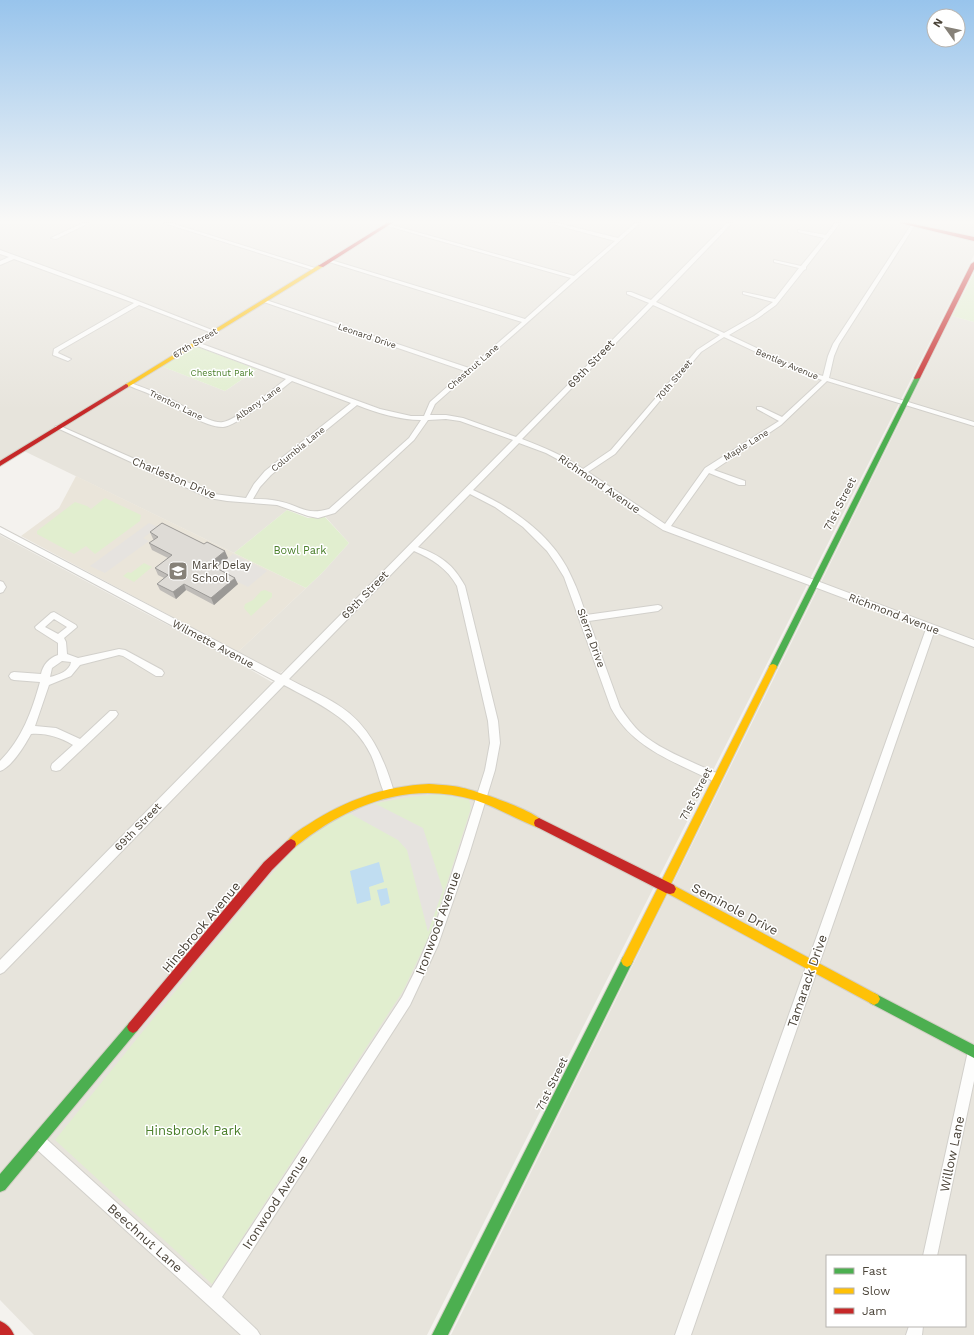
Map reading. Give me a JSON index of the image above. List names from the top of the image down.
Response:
{
  "streets": {
    "street": [
      "Leonard Drive",
      "67th Street",
      "69th Street",
      "Bentley Avenue",
      "Chestnut Lane",
      "70th Street",
      "Albany Lane",
      "Trenton Lane",
      "Maple Lane",
      "Columbia Lane",
      "Charleston Drive",
      "Richmond Avenue",
      "71st Street",
      "Sierra Drive",
      "Wilmette Avenue",
      "Seminole Drive",
      "Ironwood Avenue",
      "Hinsbrook Avenue",
      "Tamarack Drive",
      "Willow Lane",
      "Beechnut Lane"
    ]
  },
  "crossings": [
    ["Leonard Drive", "67th Street"],
    ["Leonard Drive", "Chestnut Lane"],
    ["67th Street", "Trenton Lane"],
    ["67th Street", "Charleston Drive"],
    ["67th Street", "Richmond Avenue"],
    ["69th Street", "Bentley Avenue"],
    ["69th Street", "Richmond Avenue"],
    ["69th Street", "Sierra Drive"],
    ["69th Street", "Wilmette Avenue"],
    ["69th Street", "Ironwood Avenue"],
    ["Bentley Avenue", "70th Street"],
    ["Bentley Avenue", "Maple Lane"],
    ["Bentley Avenue", "71st Street"],
    ["Chestnut Lane", "Charleston Drive"],
    ["Chestnut Lane", "Richmond Avenue"],
    ["70th Street", "Richmond Avenue"],
    ["Albany Lane", "Trenton Lane"],
    ["Albany Lane", "Richmond Avenue"],
    ["Maple Lane", "Richmond Avenue"],
    ["Columbia Lane", "Charleston Drive"],
    ["Columbia Lane", "Richmond Avenue"],
    ["Richmond Avenue", "71st Street"],
    ["Richmond Avenue", "Tamarack Drive"],
    ["71st Street", "Sierra Drive"],
    ["71st Street", "Seminole Drive"],
    ["Wilmette Avenue", "Hinsbrook Avenue"],
    ["Seminole Drive", "Ironwood Avenue"],
    ["Seminole Drive", "Hinsbrook Avenue"],
    ["Seminole Drive", "Tamarack Drive"],
    ["Seminole Drive", "Willow Lane"],
    ["Ironwood Avenue", "Hinsbrook Avenue"],
    ["Ironwood Avenue", "Beechnut Lane"],
    ["Hinsbrook Avenue", "Beechnut Lane"]
  ],
  "parks": ["Chestnut Park", "Bowl Park", "Hinsbrook Park"],
  "places": {
    "school or university": ["Mark Delay School"]
  },
  "legend": ["Fast", "Slow", "Jam"],
  "north": "top left"
}
